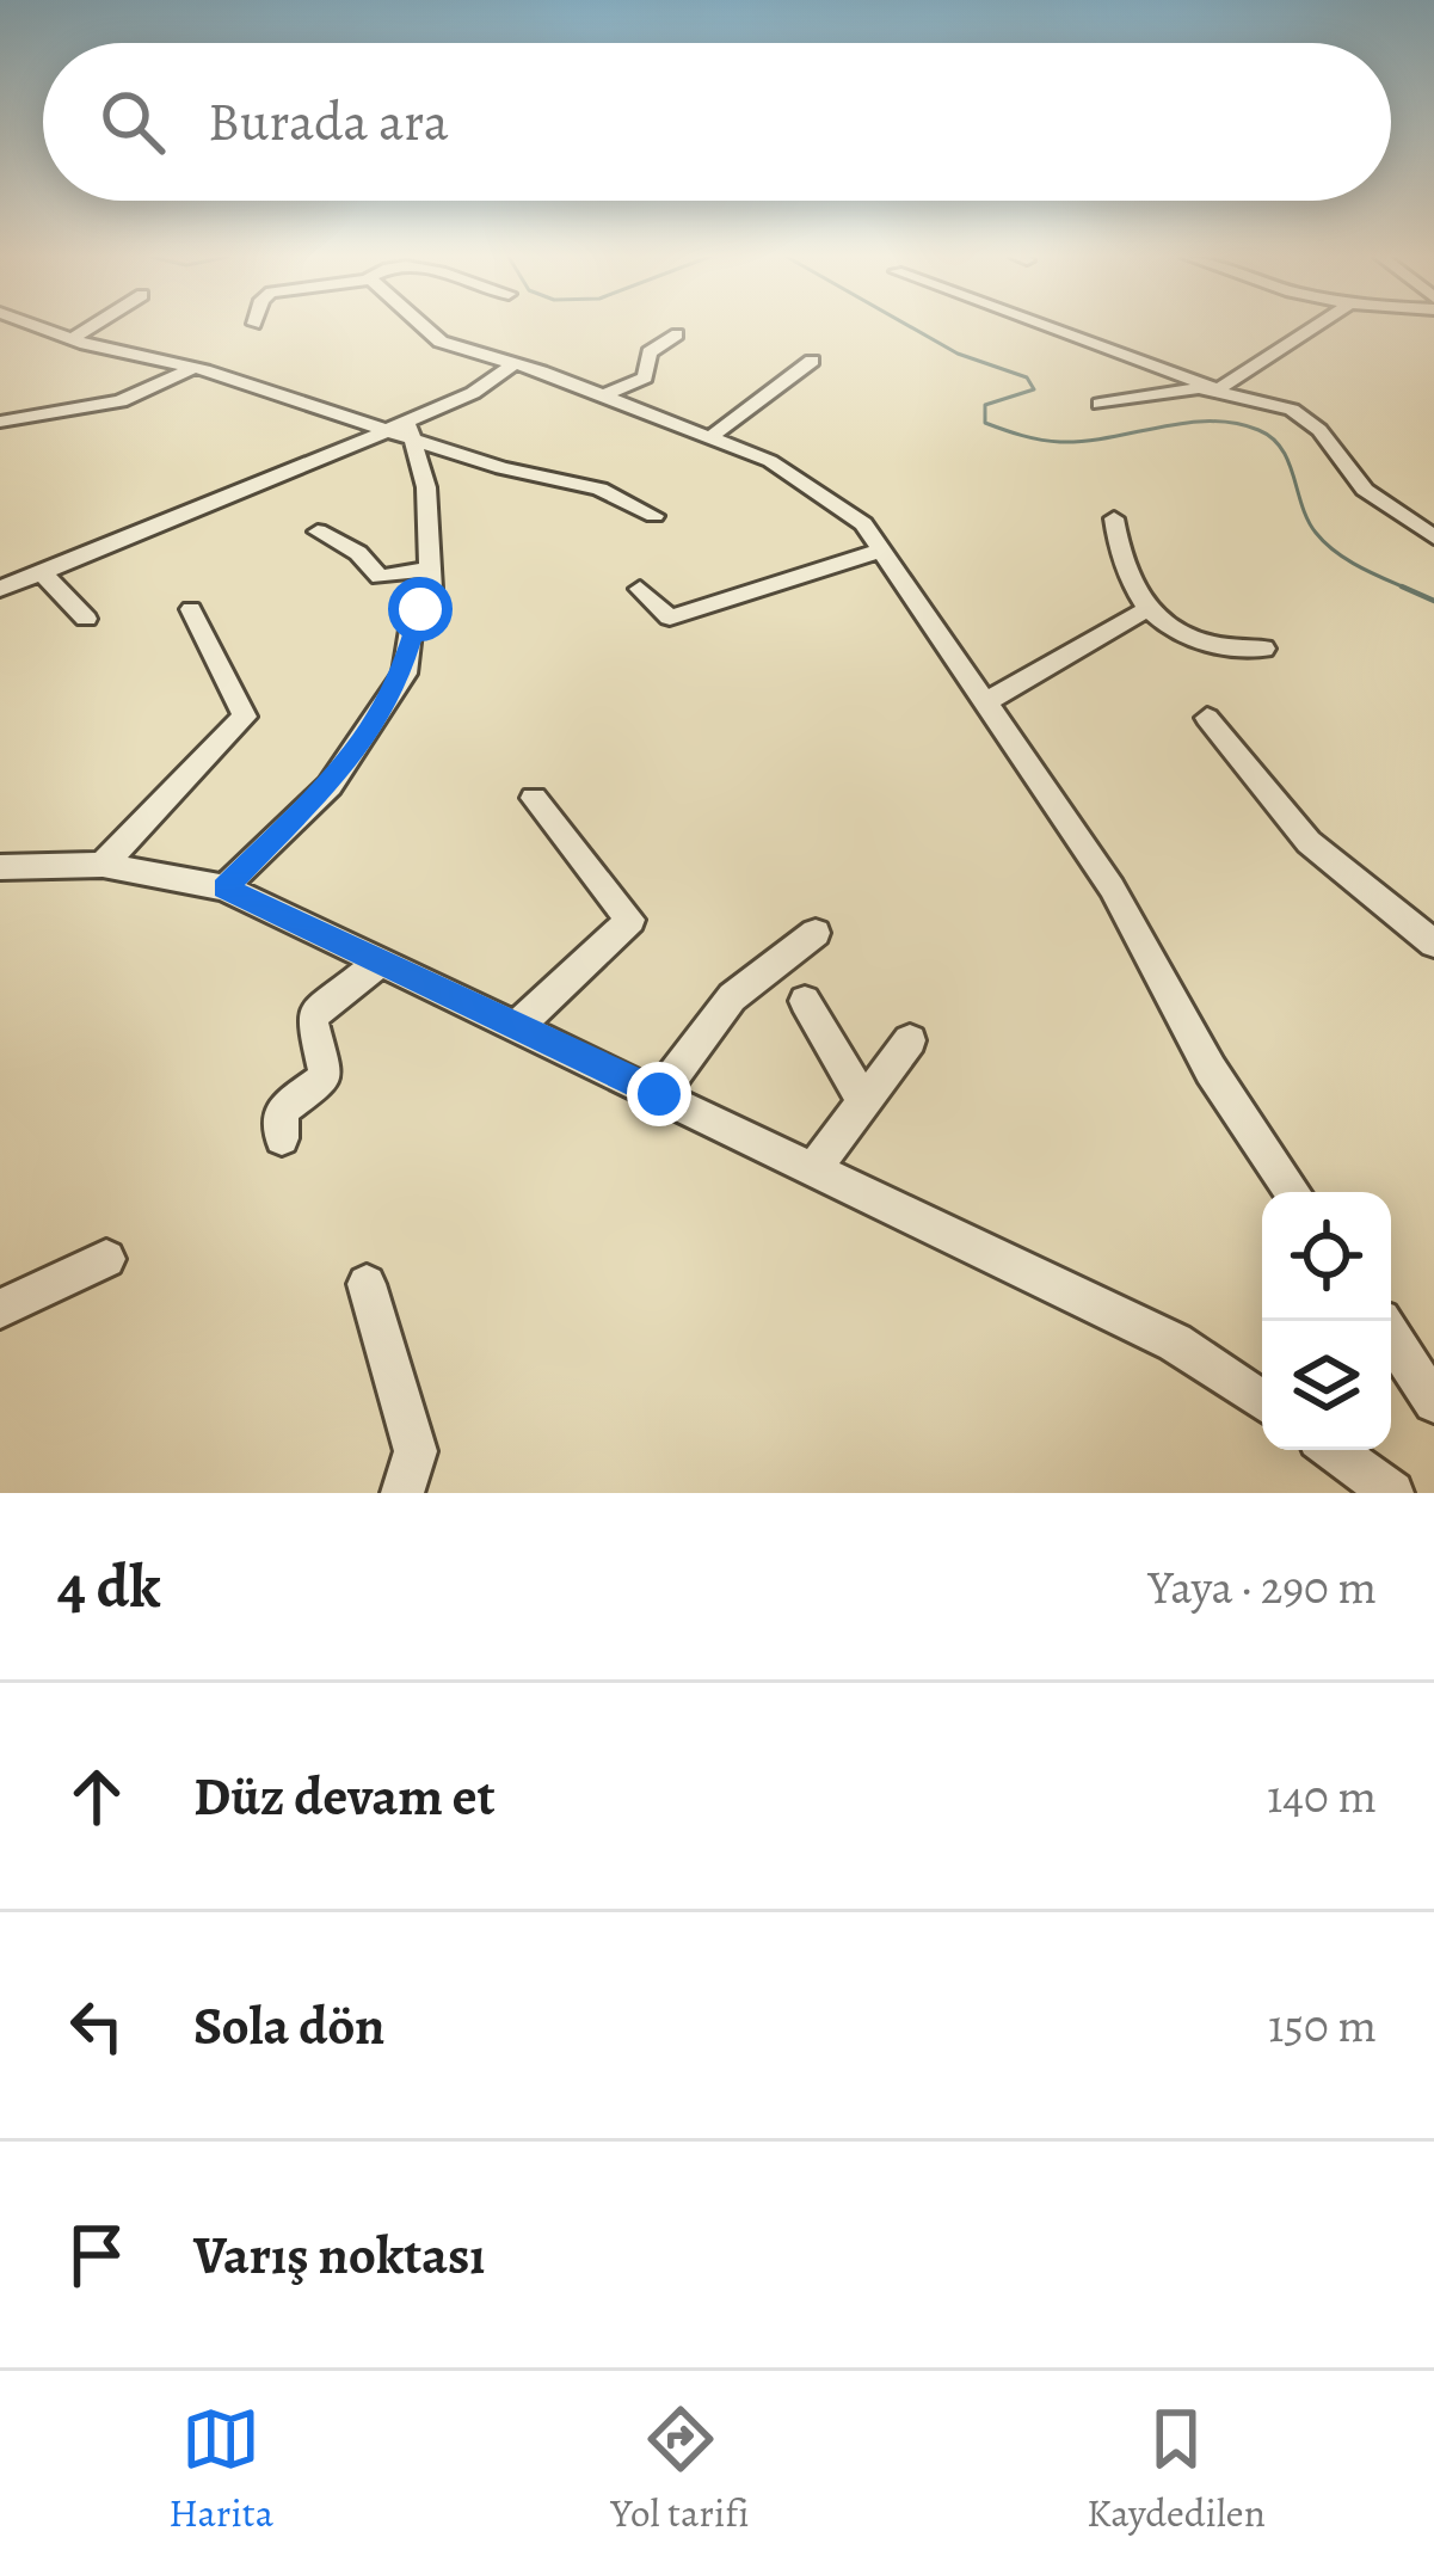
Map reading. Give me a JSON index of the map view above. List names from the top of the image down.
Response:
{
  "page": {
    "search": "Burada ara",
    "heading": ["4 dk", "Yaya · 290 m"],
    "list": [
      ["Düz devam et", "140 m"],
      ["Sola dön", "150 m"],
      "Varış noktası"
    ],
    "nav": ["Harita", "Yol tarifi", "Kaydedilen"]
  }
}
